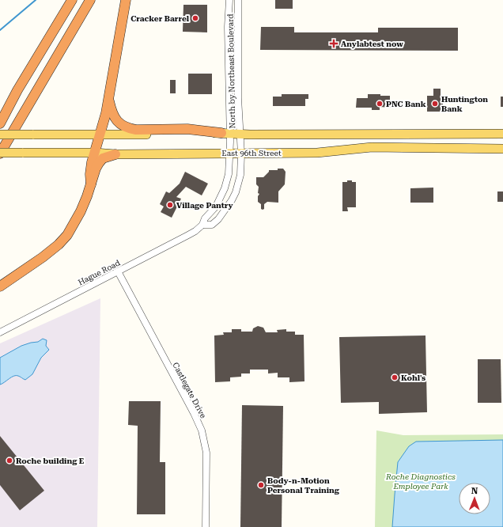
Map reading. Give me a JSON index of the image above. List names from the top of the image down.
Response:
{
  "streets": {
    "main road": ["East 96th Street"],
    "street": ["North by Northeast Boulevard", "Hague Road", "Castlegate Drive"]
  },
  "crossings": [
    ["North by Northeast Boulevard", "Hague Road"],
    ["East 96th Street", "Hague Road"],
    ["Hague Road", "Castlegate Drive"]
  ],
  "parks": ["Roche Diagnostics Employee Park"],
  "places": {
    "other": [
      "Cracker Barrel",
      "PNC Bank",
      "Huntington Bank",
      "Village Pantry",
      "Kohl's",
      "Roche building E",
      "Body-n-Motion Personal Training"
    ],
    "health": ["Anylabtest now"]
  },
  "north": "top"
}
